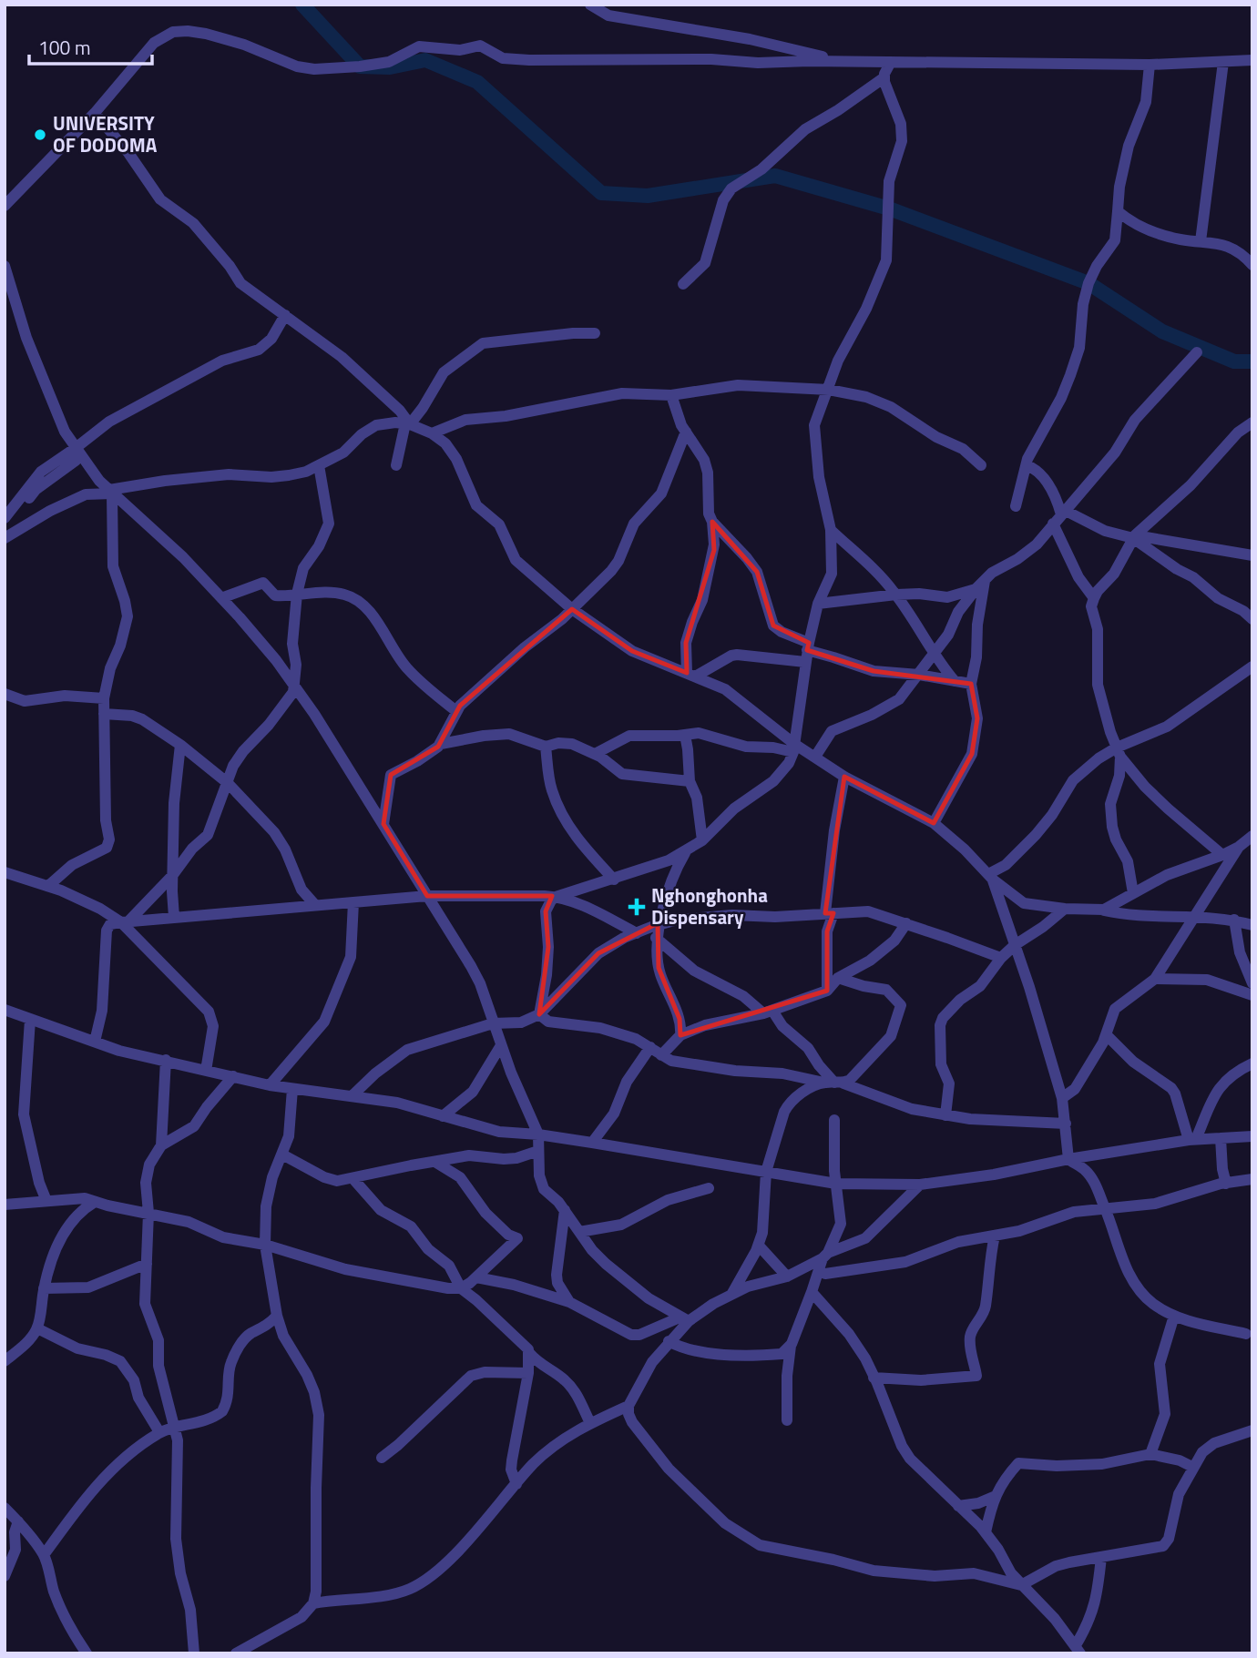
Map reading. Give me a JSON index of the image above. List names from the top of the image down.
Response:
{
  "places": {
    "other": ["UNIVERSITY OF DODOMA"],
    "health": ["Nghonghonha Dispensary"]
  },
  "scale_bar": "100 m"
}
